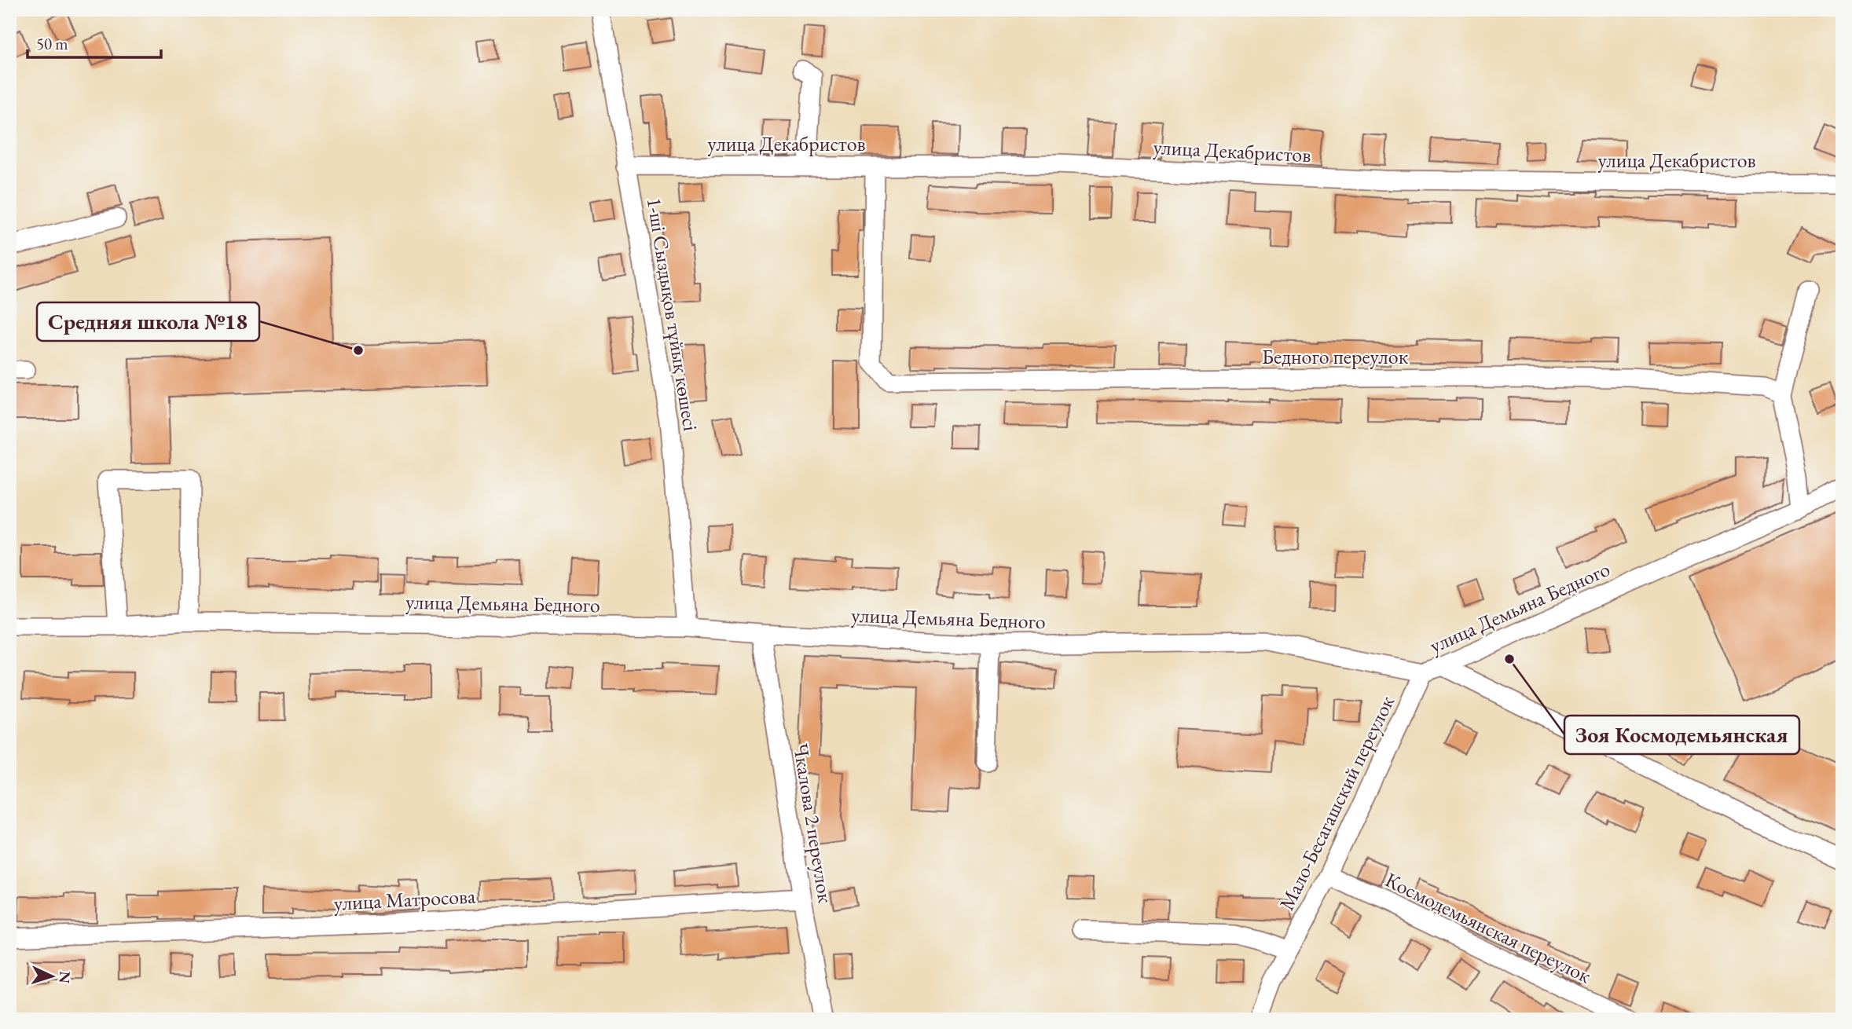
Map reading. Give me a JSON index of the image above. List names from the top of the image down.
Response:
{
  "streets": {
    "street": [
      "улица Декабристов",
      "1-ші Сыздықов тұйық көшесі",
      "Бедного переулок",
      "улица Демьяна Бедного",
      "Мало-Бесагашский переулок",
      "Чкалова 2 переулок",
      "улица Матросова",
      "Космодемьянская переулок"
    ]
  },
  "crossings": [
    ["улица Декабристов", "1-ші Сыздықов тұйық көшесі"],
    ["улица Декабристов", "Бедного переулок"],
    ["1-ші Сыздықов тұйық көшесі", "улица Демьяна Бедного"],
    ["улица Демьяна Бедного", "Мало-Бесагашский переулок"],
    ["улица Демьяна Бедного", "Чкалова 2 переулок"],
    ["Мало-Бесагашский переулок", "Космодемьянская переулок"],
    ["Чкалова 2 переулок", "улица Матросова"]
  ],
  "places": ["Средняя школа №18", "Зоя Космодемьянская"],
  "scale_bar": "50 m",
  "north": "right"
}
